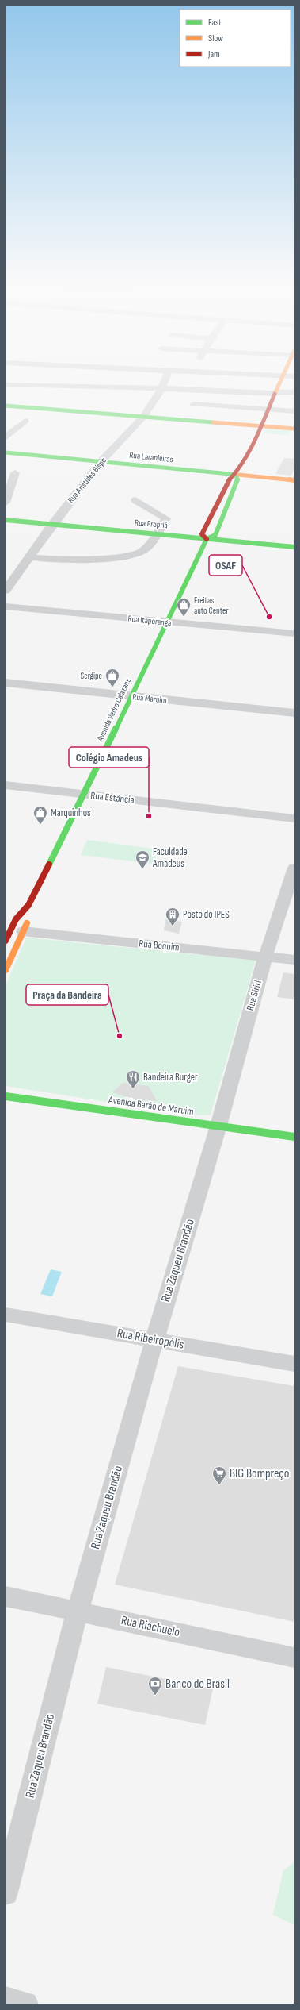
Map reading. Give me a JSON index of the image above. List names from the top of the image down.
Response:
{
  "streets": {
    "main road": [
      "Rua Laranjeiras",
      "Rua Propriá",
      "Avenida Pedro Calazans",
      "Avenida Barão de Maruim"
    ],
    "street": [
      "Rua Aristídes Bispo",
      "Rua Itaporanga",
      "Rua Maruim",
      "Rua Estância",
      "Rua Boquim",
      "Rua Siriri",
      "Rua Zaqueu Brandão",
      "Rua Ribeiropólis",
      "Rua Riachuelo"
    ]
  },
  "crossings": [
    ["Rua Laranjeiras", "Rua Aristídes Bispo"],
    ["Rua Laranjeiras", "Avenida Pedro Calazans"],
    ["Rua Aristídes Bispo", "Rua Propriá"],
    ["Rua Propriá", "Avenida Pedro Calazans"],
    ["Rua Itaporanga", "Avenida Pedro Calazans"],
    ["Rua Maruim", "Avenida Pedro Calazans"],
    ["Avenida Pedro Calazans", "Rua Estância"],
    ["Avenida Pedro Calazans", "Rua Boquim"],
    ["Rua Boquim", "Rua Siriri"],
    ["Rua Siriri", "Avenida Barão de Maruim"],
    ["Rua Siriri", "Rua Zaqueu Brandão"],
    ["Avenida Barão de Maruim", "Rua Zaqueu Brandão"],
    ["Rua Zaqueu Brandão", "Rua Ribeiropólis"],
    ["Rua Zaqueu Brandão", "Rua Riachuelo"]
  ],
  "places": {
    "other": ["OSAF", "Colégio Amadeus", "Praça da Bandeira"],
    "shop": ["Freitas auto Center", "Sergipe", "Marquinhos"],
    "school or university": ["Faculdade Amadeus"],
    "building": ["Posto do IPES"],
    "restaurant": ["Bandeira Burger"],
    "supermarket": ["BIG Bompreço"],
    "bank": ["Banco do Brasil"]
  },
  "legend": ["Fast", "Slow", "Jam"]
}
